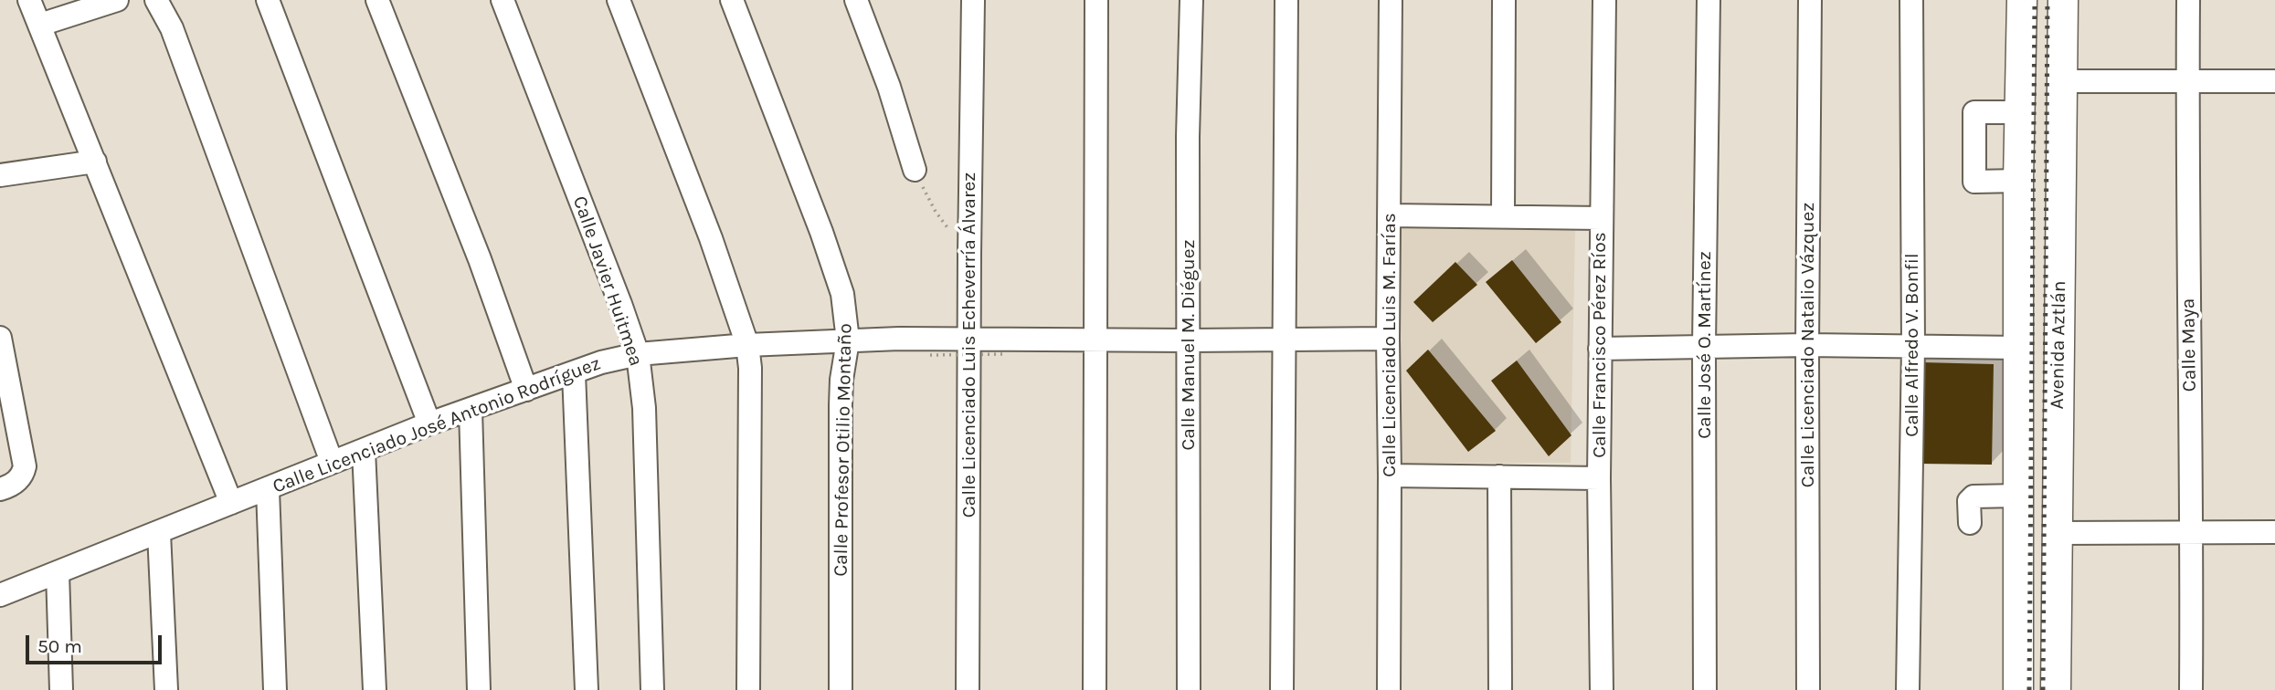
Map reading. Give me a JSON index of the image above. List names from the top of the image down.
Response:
{
  "streets": {
    "main road": ["Avenida Aztlán"],
    "street": [
      "Calle Javier Huitmea",
      "Calle Licenciado Luis Echeverría Álvarez",
      "Calle Manuel M. Diéguez",
      "Calle Licenciado Luis M. Farías",
      "Calle Francisco Pérez Ríos",
      "Calle José O. Martínez",
      "Calle Licenciado Natalio Vázquez",
      "Calle Alfredo V. Bonfil",
      "Calle Maya",
      "Calle Licenciado José Antonio Rodríguez",
      "Calle Profesor Otilio Montaño"
    ]
  },
  "crossings": [
    ["Calle Javier Huitmea", "Calle Licenciado José Antonio Rodríguez"],
    ["Calle Licenciado Luis Echeverría Álvarez", "Calle Licenciado José Antonio Rodríguez"],
    ["Calle Manuel M. Diéguez", "Calle Licenciado José Antonio Rodríguez"],
    ["Calle Licenciado Luis M. Farías", "Calle Licenciado José Antonio Rodríguez"],
    ["Calle Licenciado José Antonio Rodríguez", "Calle Profesor Otilio Montaño"]
  ],
  "scale_bar": "50 m"
}
